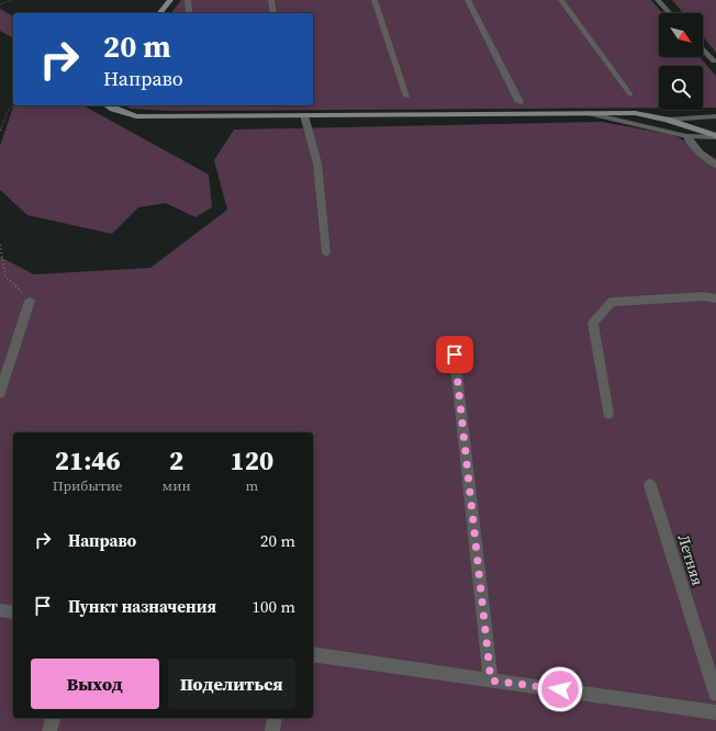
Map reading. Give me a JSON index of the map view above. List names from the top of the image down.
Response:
{
  "streets": {
    "street": ["Летняя"]
  },
  "north": "bottom right",
  "page": {
    "turn": ["20 m", "Направо"],
    "eta": [
      "21:46",
      "Прибытие",
      "2",
      "мин",
      "120",
      "m"
    ],
    "list": [
      {
        "name": "Направо",
        "value": "20 m"
      },
      {
        "name": "Пункт назначения",
        "value": "100 m"
      }
    ],
    "buttons": ["Выход", "Поделиться"]
  }
}
